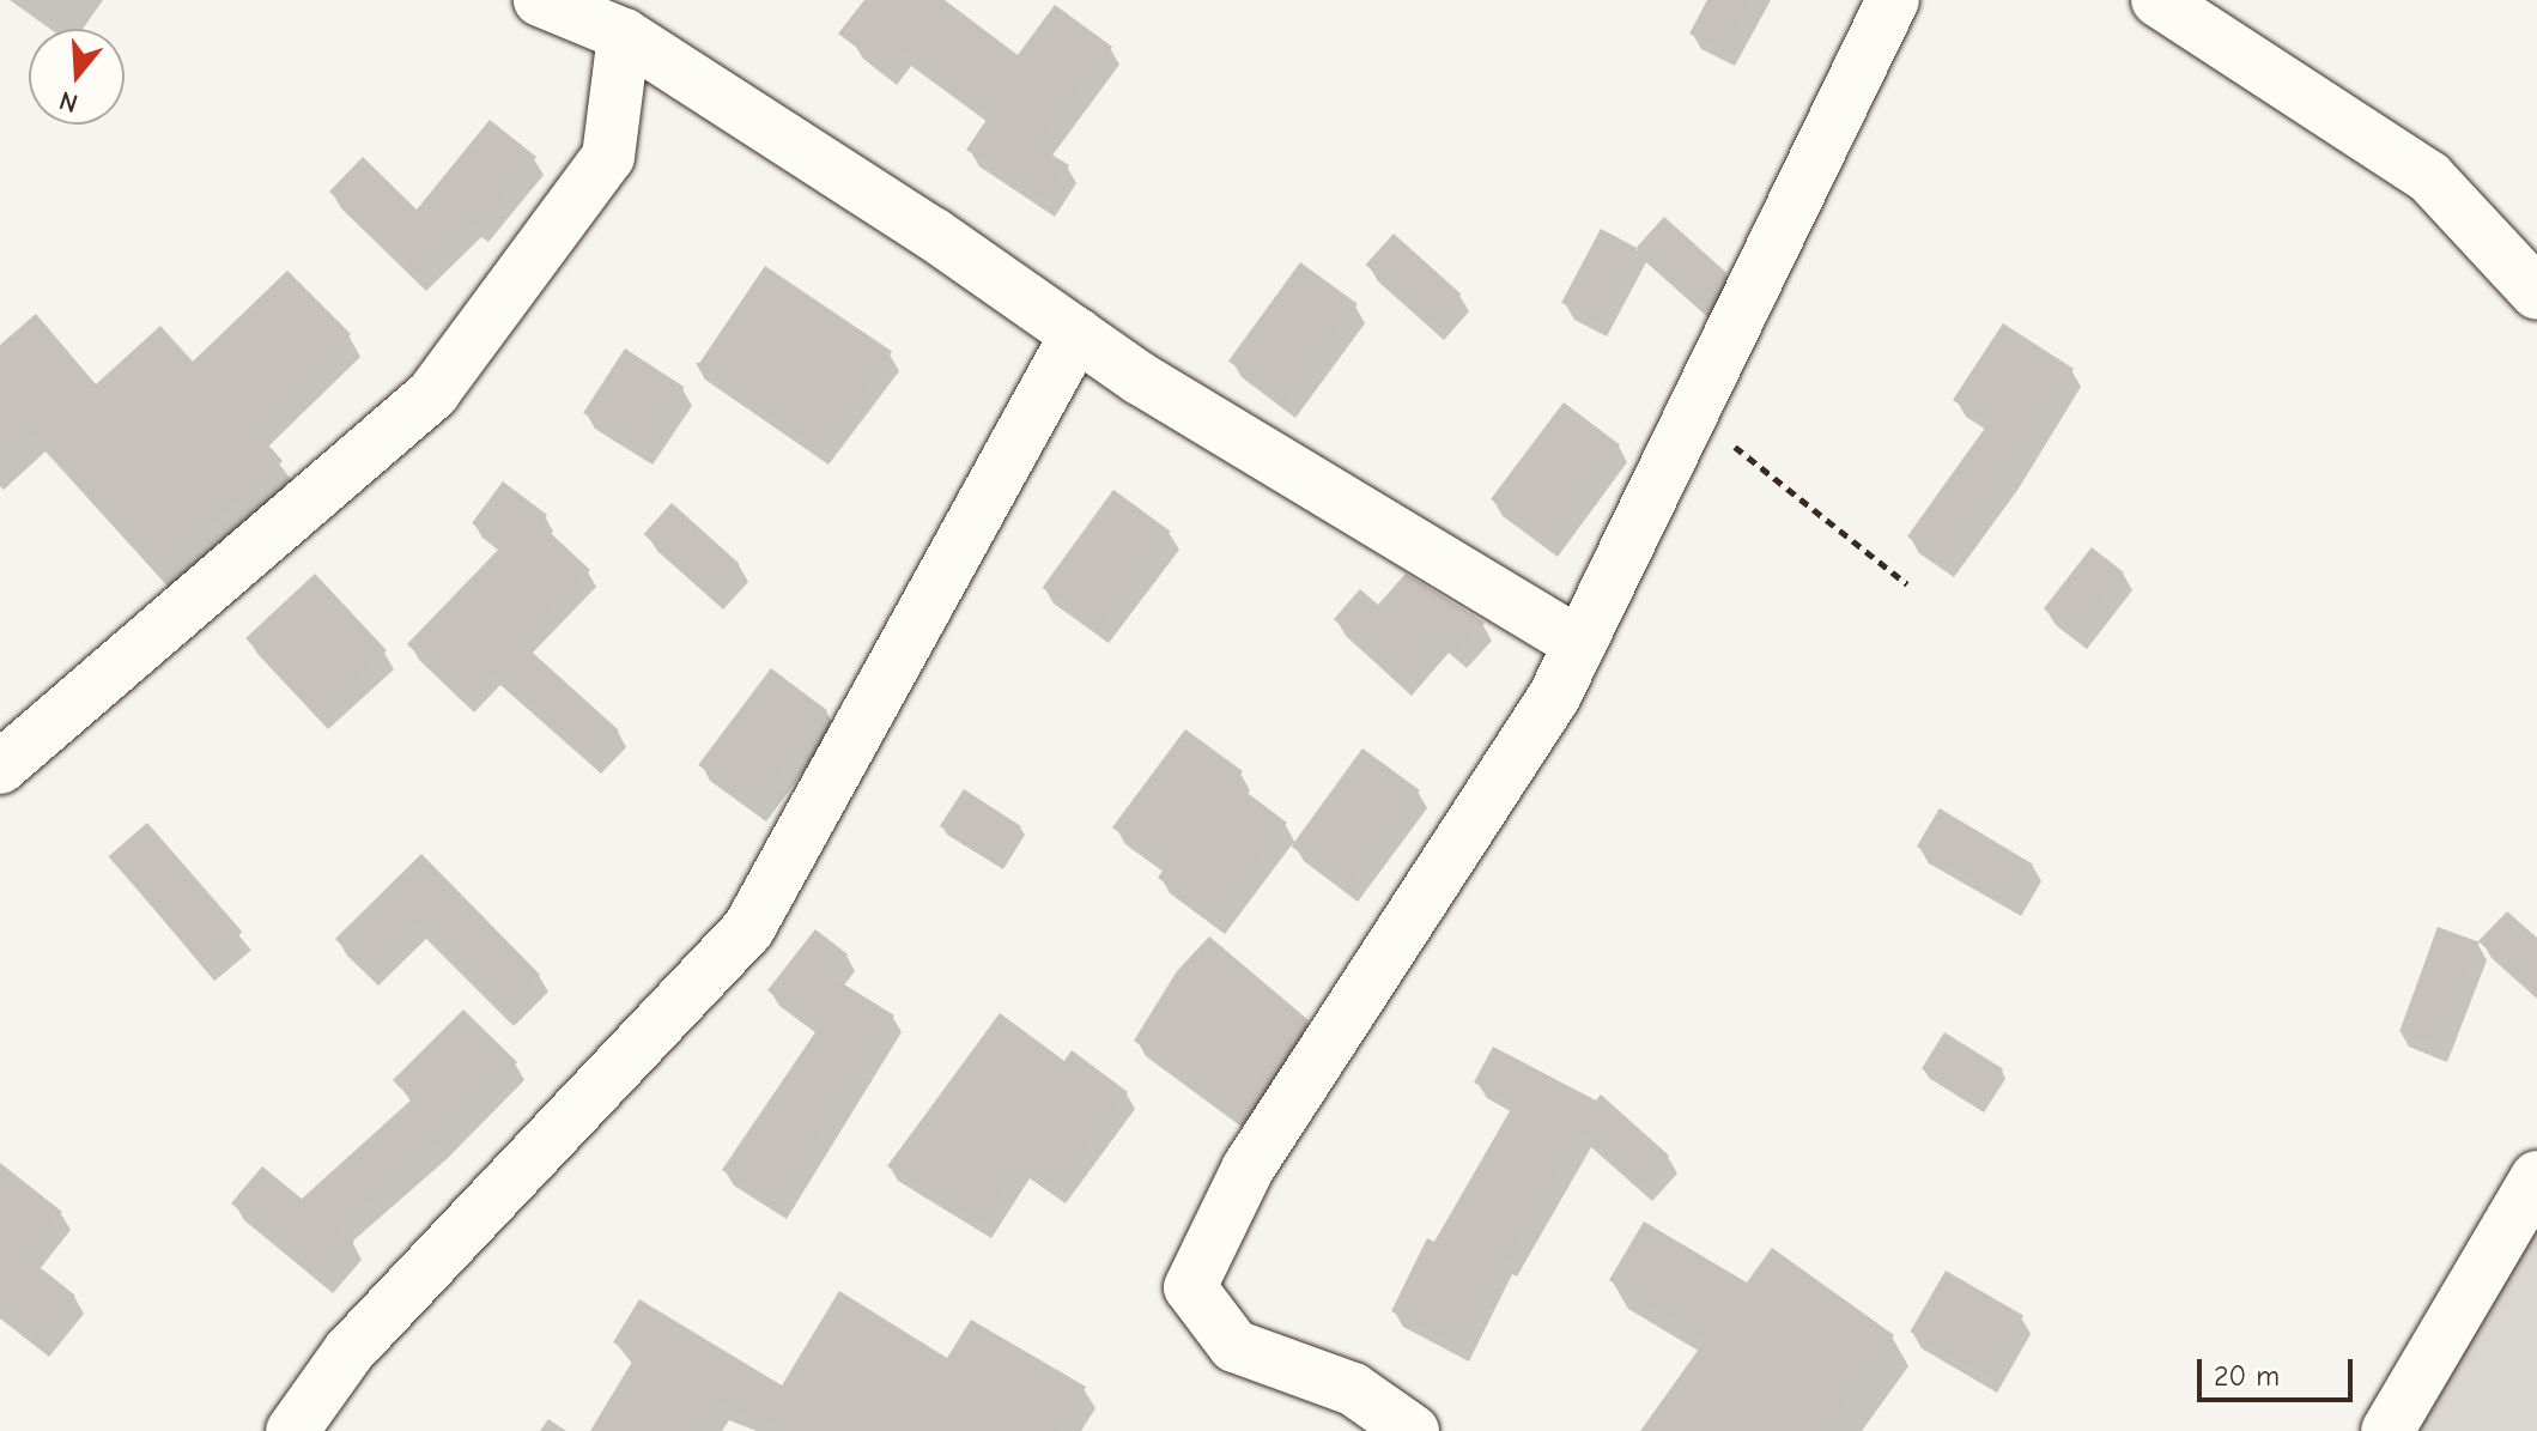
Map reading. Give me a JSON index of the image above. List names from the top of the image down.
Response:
{
  "scale_bar": "20 m",
  "north": "bottom"
}
